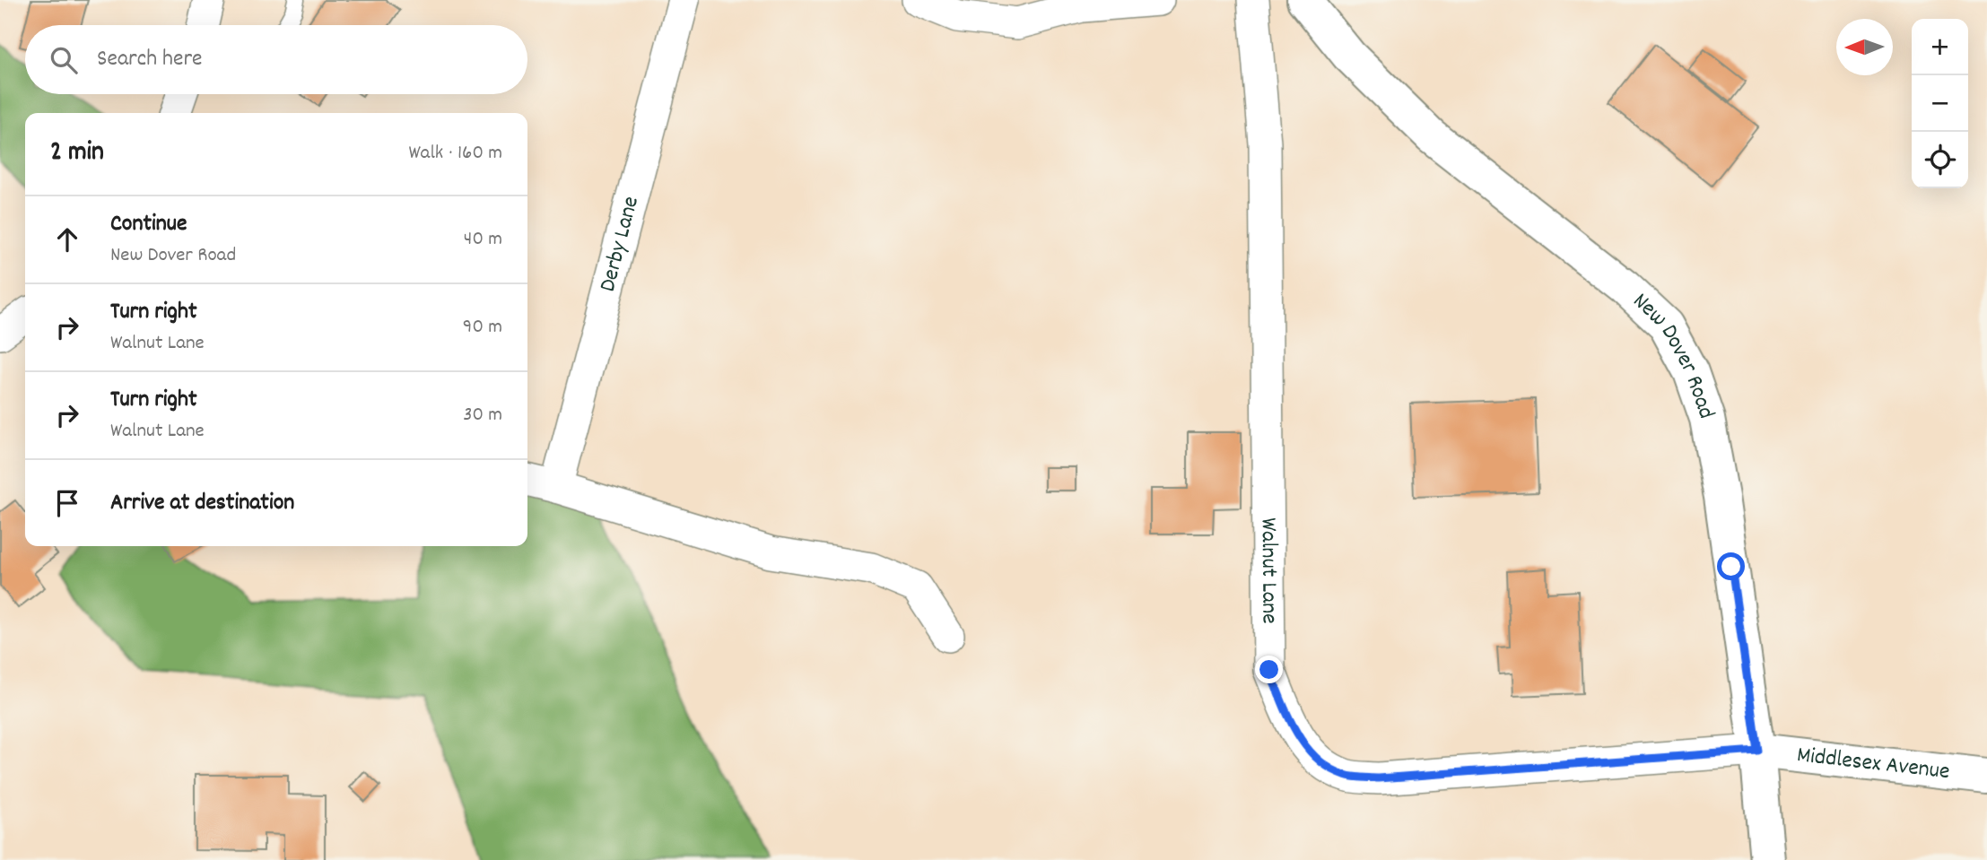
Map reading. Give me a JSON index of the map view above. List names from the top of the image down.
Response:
{
  "streets": {
    "street": [
      "Derby Lane",
      "New Dover Road",
      "Walnut Lane",
      "Middlesex Avenue"
    ]
  },
  "crossings": [
    ["New Dover Road", "Walnut Lane"],
    ["New Dover Road", "Middlesex Avenue"],
    ["Walnut Lane", "Middlesex Avenue"]
  ],
  "north": "left",
  "page": {
    "map_buttons": ["+", "−"],
    "search": "Search here",
    "heading": ["2 min", "Walk · 160 m"],
    "list": [
      ["Continue", "New Dover Road", "40 m"],
      ["Turn right", "Walnut Lane", "90 m"],
      ["Turn right", "Walnut Lane", "30 m"],
      "Arrive at destination"
    ]
  }
}
